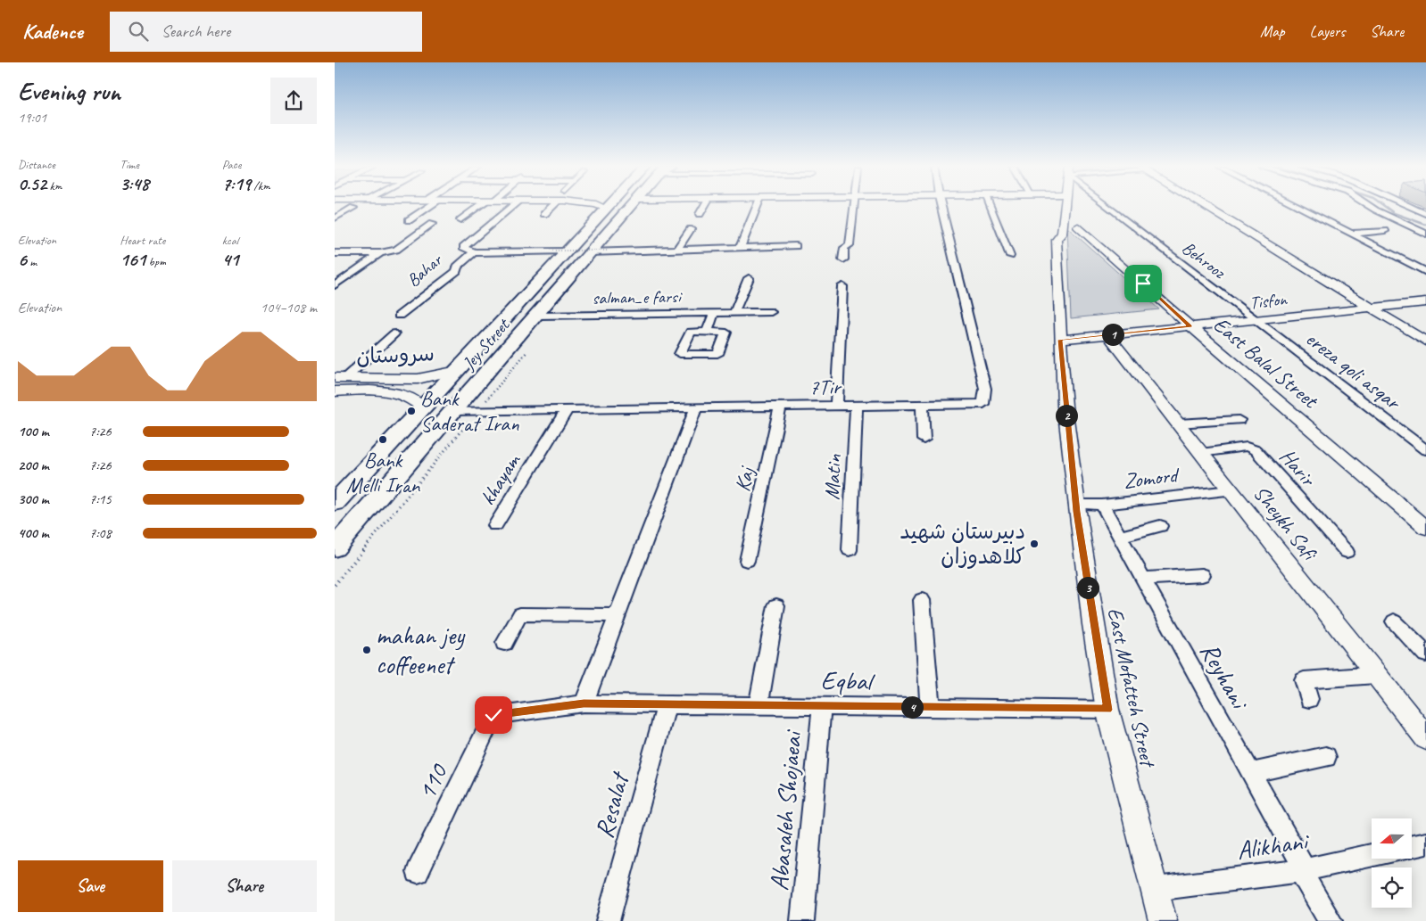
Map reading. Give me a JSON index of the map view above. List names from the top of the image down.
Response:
{
  "streets": {
    "main road": ["Jey Street"],
    "street": [
      "Behrooz",
      "Bahar",
      "salman_e farsi",
      "Tisfon",
      "سروستان",
      "East Balal Street",
      "ereza qoli asqar",
      "7Tir",
      "Harir",
      "Matin",
      "Zomord",
      "khayam",
      "Kaj",
      "Sheykh Safi",
      "Reyhani",
      "Eqbal",
      "East Mofatteh Street",
      "110",
      "Resalat",
      "Abasaleh Shojaeai",
      "Alikhani"
    ]
  },
  "crossings": [
    ["Behrooz", "Tisfon"],
    ["Behrooz", "ereza qoli asqar"],
    ["salman_e farsi", "Jey Street"],
    ["Tisfon", "East Balal Street"],
    ["Tisfon", "ereza qoli asqar"],
    ["Tisfon", "Sheykh Safi"],
    ["Tisfon", "East Mofatteh Street"],
    ["Jey Street", "سروستان"],
    ["Jey Street", "7Tir"],
    ["7Tir", "Matin"],
    ["7Tir", "khayam"],
    ["7Tir", "Kaj"],
    ["Harir", "Sheykh Safi"],
    ["Zomord", "Sheykh Safi"],
    ["Zomord", "Reyhani"],
    ["Zomord", "East Mofatteh Street"],
    ["Reyhani", "Alikhani"],
    ["Eqbal", "East Mofatteh Street"],
    ["Eqbal", "110"],
    ["Eqbal", "Resalat"],
    ["Eqbal", "Abasaleh Shojaeai"],
    ["East Mofatteh Street", "Alikhani"]
  ],
  "places": [
    "Bank Saderat Iran",
    "Bank Melli Iran",
    "دبیرستان شهید کلاهدوزان",
    "mahan jey coffeenet"
  ],
  "north": "left",
  "page": {
    "header": "Kadence",
    "search": "Search here",
    "nav": ["Map", "Layers", "Share"],
    "heading": ["Evening run", "19:01"],
    "stats": [
      ["Distance", "0.52 km"],
      ["Time", "3:48"],
      ["Pace", "7:19 /km"],
      ["Elevation", "6 m"],
      ["Heart rate", "161 bpm"],
      ["kcal", "41"]
    ],
    "chart": ["Elevation", "104–108 m"],
    "pins": [
      "1",
      "2",
      "3",
      "4"
    ],
    "list": [
      {
        "name": "100 m",
        "note": "7:26"
      },
      {
        "name": "200 m",
        "note": "7:26"
      },
      {
        "name": "300 m",
        "note": "7:15"
      },
      {
        "name": "400 m",
        "note": "7:08"
      }
    ],
    "buttons": ["Save", "Share"]
  }
}
